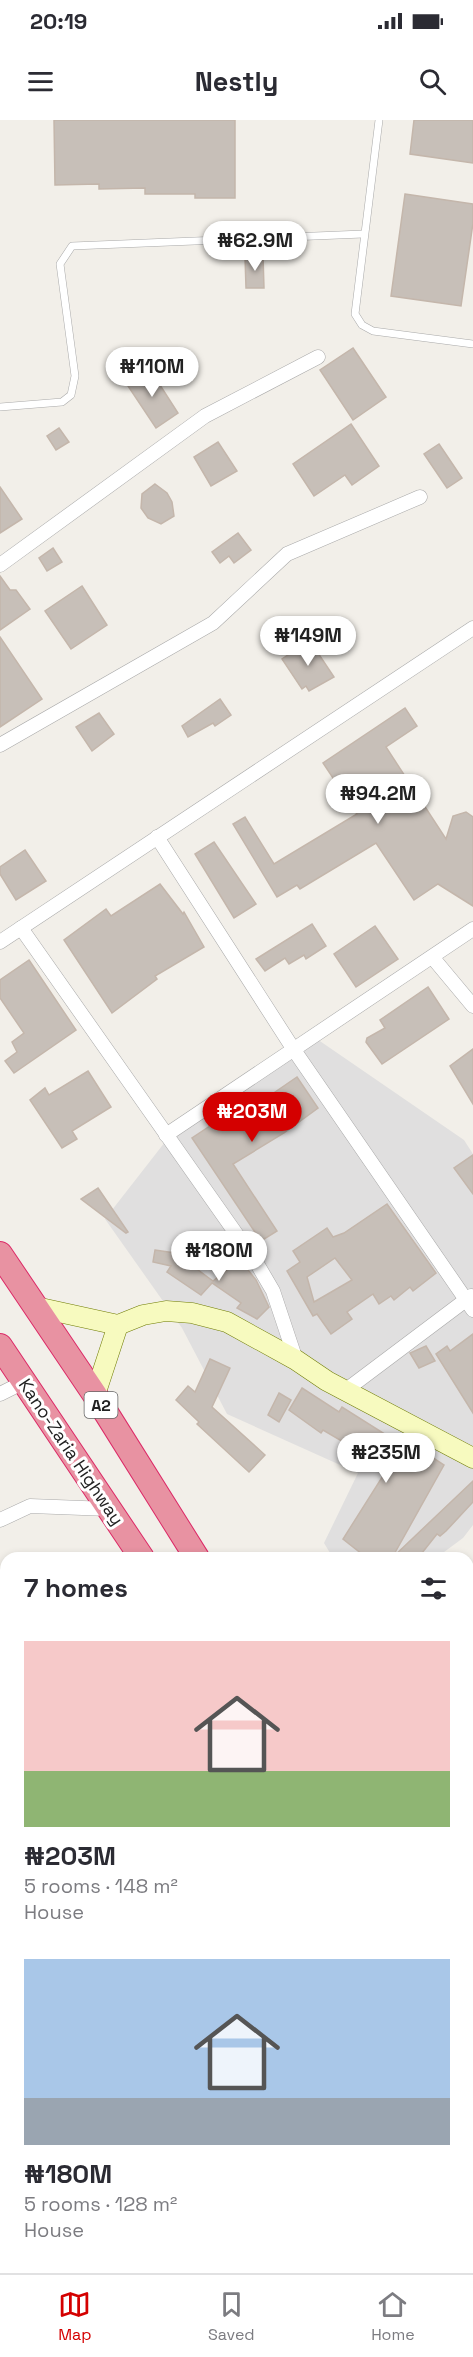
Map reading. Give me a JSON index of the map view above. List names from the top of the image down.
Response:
{
  "streets": {
    "highway": ["A2", "Kano-Zaria Highway"]
  },
  "page": {
    "status": "20:19",
    "header": "Nestly",
    "price": [
      "₦62.9M",
      "₦110M",
      "₦149M",
      "₦94.2M",
      "₦203M",
      "₦180M",
      "₦235M"
    ],
    "heading": "7 homes",
    "list": [
      {
        "name": "₦203M",
        "note": "5 rooms · 148 m² · House"
      },
      {
        "name": "₦180M",
        "note": "5 rooms · 128 m² · House"
      }
    ],
    "tabs": ["Map", "Saved", "Home"]
  }
}
